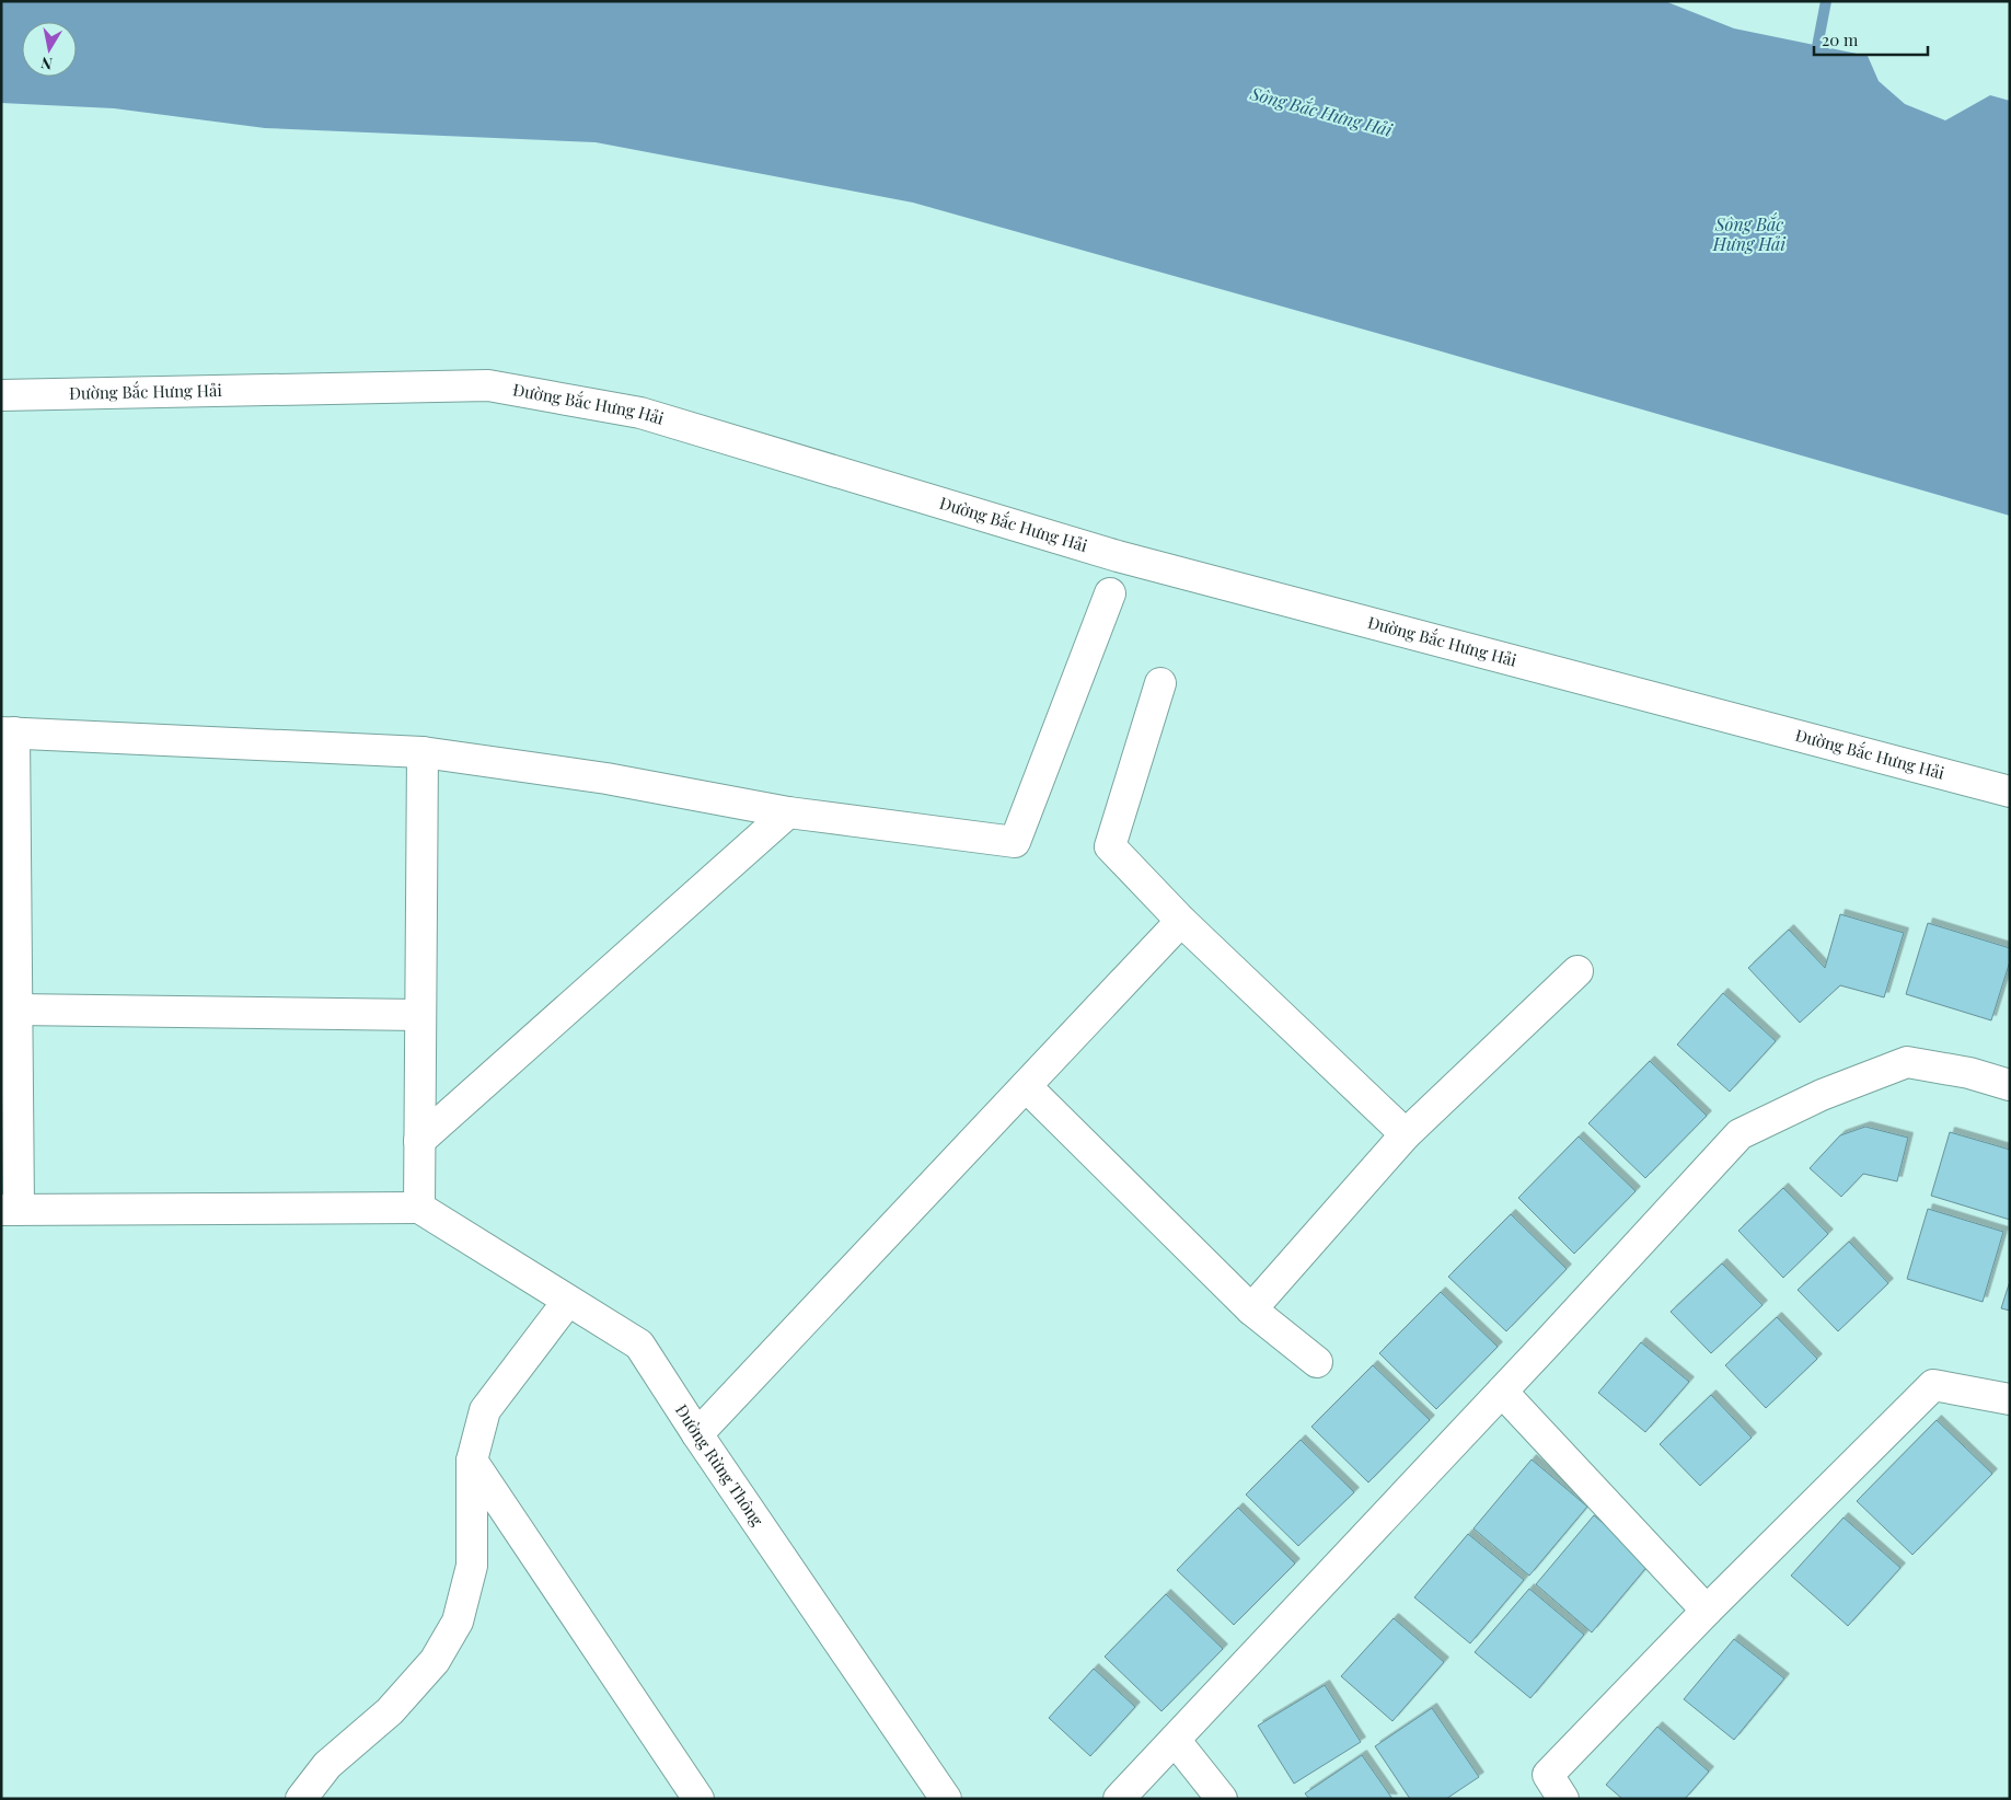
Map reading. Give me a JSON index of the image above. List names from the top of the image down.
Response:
{
  "streets": {
    "street": ["Đường Bắc Hưng Hải", "Đường Rừng Thông"]
  },
  "water": ["Sông Bắc Hưng Hải"],
  "scale_bar": "20 m",
  "north": "bottom"
}
